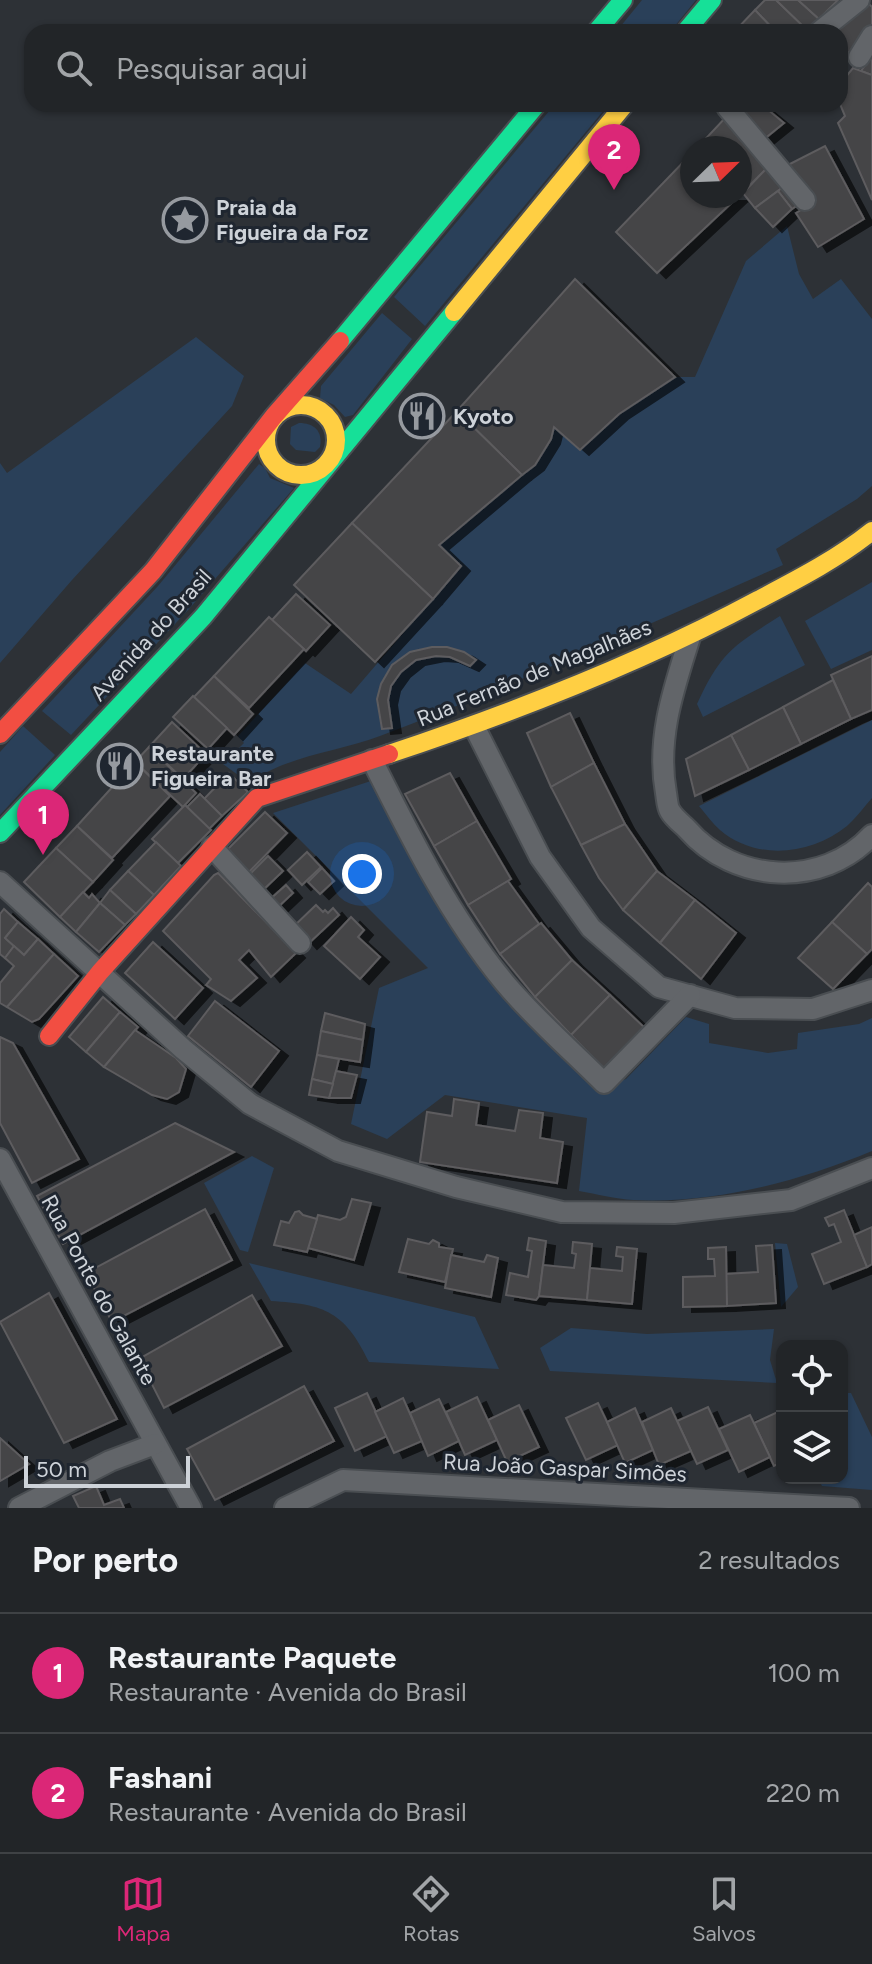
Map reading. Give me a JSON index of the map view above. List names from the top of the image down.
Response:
{
  "streets": {
    "main road": ["Avenida do Brasil", "Rua Fernão de Magalhães"],
    "street": ["Rua Ponte do Galante", "Rua João Gaspar Simões"]
  },
  "places": {
    "place": ["Praia da Figueira da Foz"],
    "restaurant": ["Kyoto", "Restaurante Figueira Bar"]
  },
  "scale_bar": "50 m",
  "north": "top right",
  "page": {
    "search": "Pesquisar aqui",
    "pins": ["2", "1"],
    "scale": "50 m",
    "heading": ["Por perto", "2 resultados"],
    "list": [
      {
        "mark": "1",
        "name": "Restaurante Paquete",
        "note": "Restaurante · Avenida do Brasil",
        "value": "100 m"
      },
      {
        "mark": "2",
        "name": "Fashani",
        "note": "Restaurante · Avenida do Brasil",
        "value": "220 m"
      }
    ],
    "nav": ["Mapa", "Rotas", "Salvos"]
  }
}
